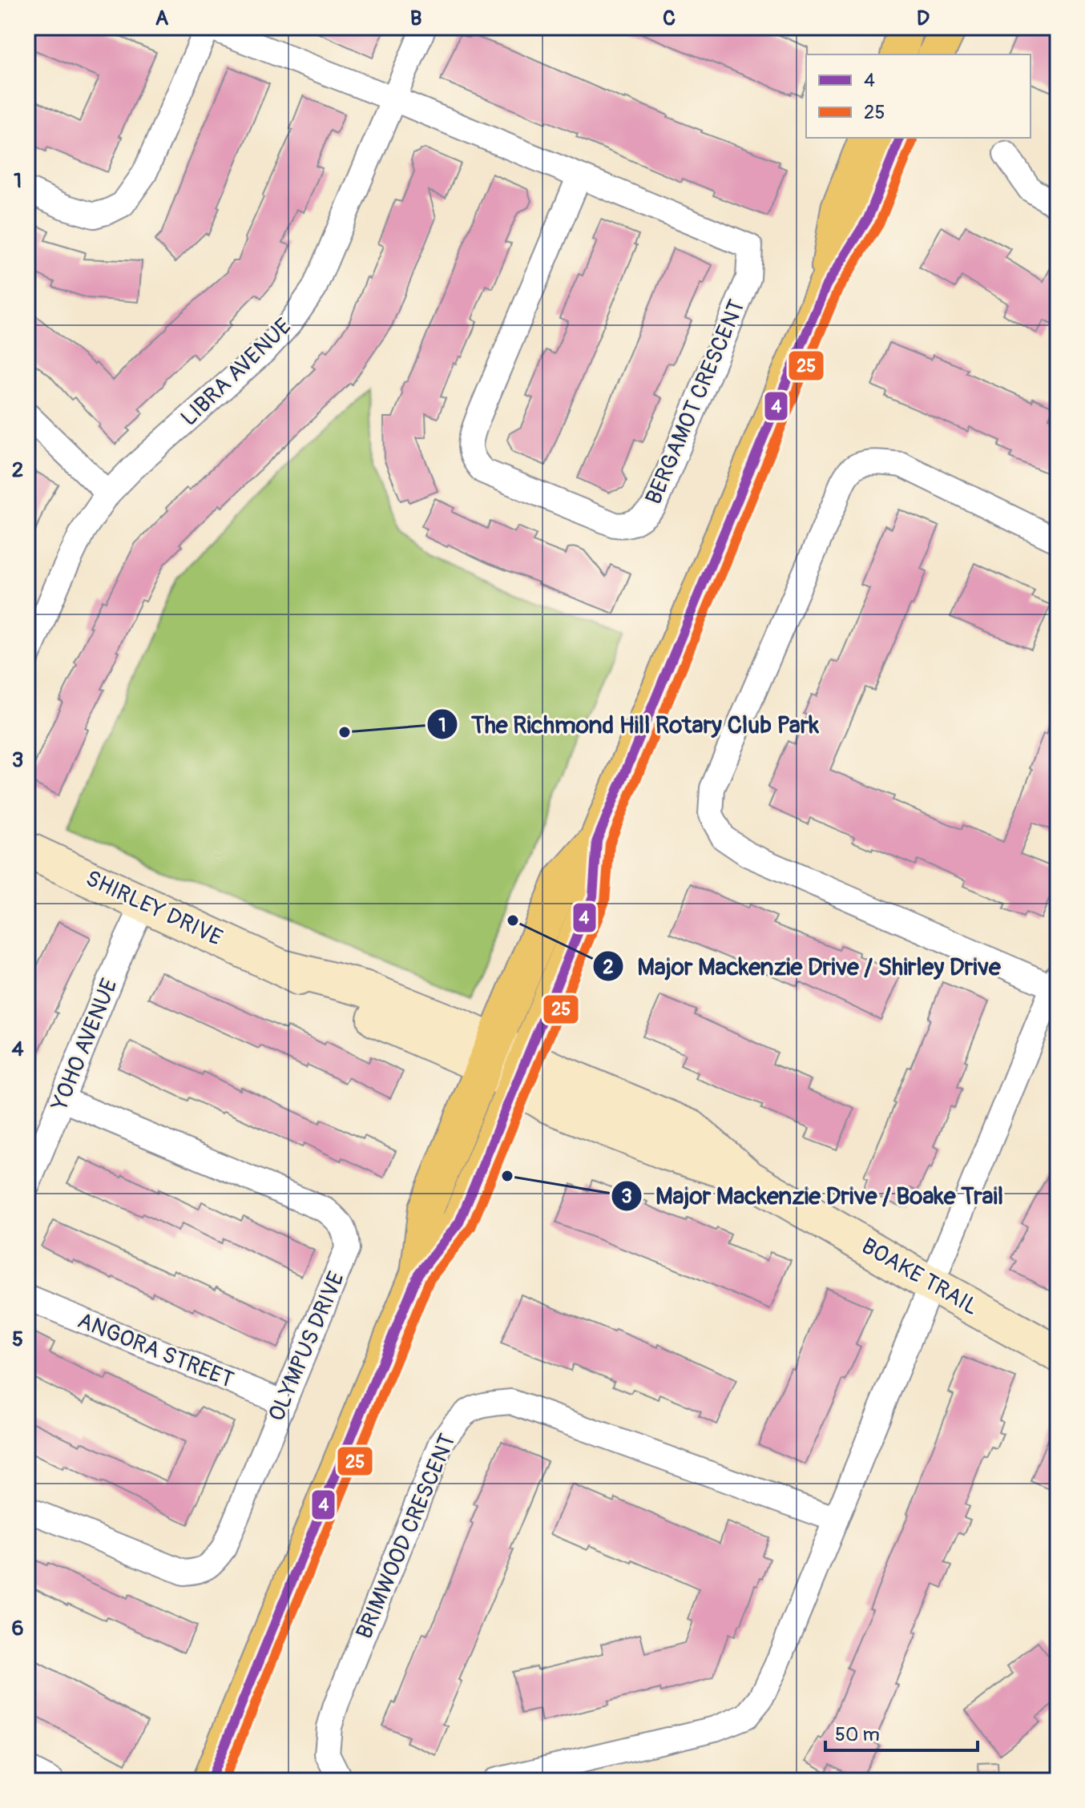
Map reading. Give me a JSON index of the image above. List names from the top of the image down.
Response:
{
  "streets": {
    "street": [
      "LIBRA AVENUE",
      "BERGAMOT CRESCENT",
      "SHIRLEY DRIVE",
      "YOHO AVENUE",
      "BOAKE TRAIL",
      "OLYMPUS DRIVE",
      "ANGORA STREET",
      "BRIMWOOD CRESCENT"
    ]
  },
  "crossings": [
    ["LIBRA AVENUE", "BERGAMOT CRESCENT"],
    ["SHIRLEY DRIVE", "YOHO AVENUE"],
    ["SHIRLEY DRIVE", "BOAKE TRAIL"],
    ["YOHO AVENUE", "OLYMPUS DRIVE"],
    ["OLYMPUS DRIVE", "ANGORA STREET"]
  ],
  "places": ["The Richmond Hill Rotary Club Park", "Major Mackenzie Drive / Shirley Drive", "Major Mackenzie Drive / Boake Trail"],
  "lines": ["transit line 4", "transit line 25"],
  "legend": ["4", "25"],
  "scale_bar": "50 m",
  "grid": {
    "columns": [
      "A",
      "B",
      "C",
      "D"
    ],
    "rows": [
      "1",
      "2",
      "3",
      "4",
      "5",
      "6"
    ]
  }
}
